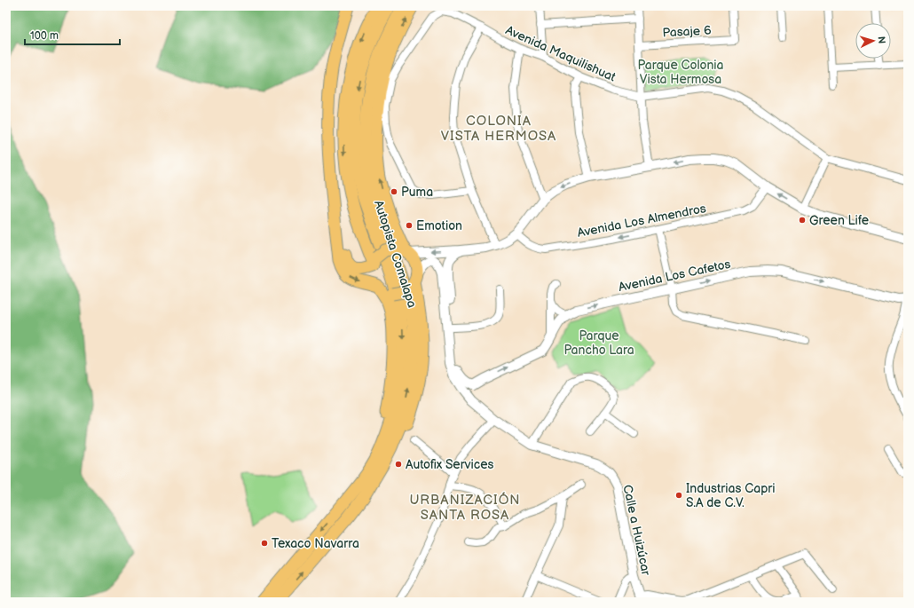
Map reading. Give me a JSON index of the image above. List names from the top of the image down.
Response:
{
  "streets": {
    "highway": ["Autopista Comalapa"],
    "street": [
      "Pasaje 6",
      "Avenida Maquilishuat",
      "Avenida Los Almendros",
      "Avenida Los Cafetos",
      "Calle a Huizúcar"
    ]
  },
  "districts": ["COLONIA VISTA HERMOSA", "URBANIZACIÓN SANTA ROSA"],
  "parks": ["Parque Colonia Vista Hermosa", "Parque Pancho Lara"],
  "places": [
    "Puma",
    "Green Life",
    "Emotion",
    "Autofix Services",
    "Industrias Capri S.A de C.V.",
    "Texaco Navarra"
  ],
  "scale_bar": "100 m",
  "north": "right"
}
